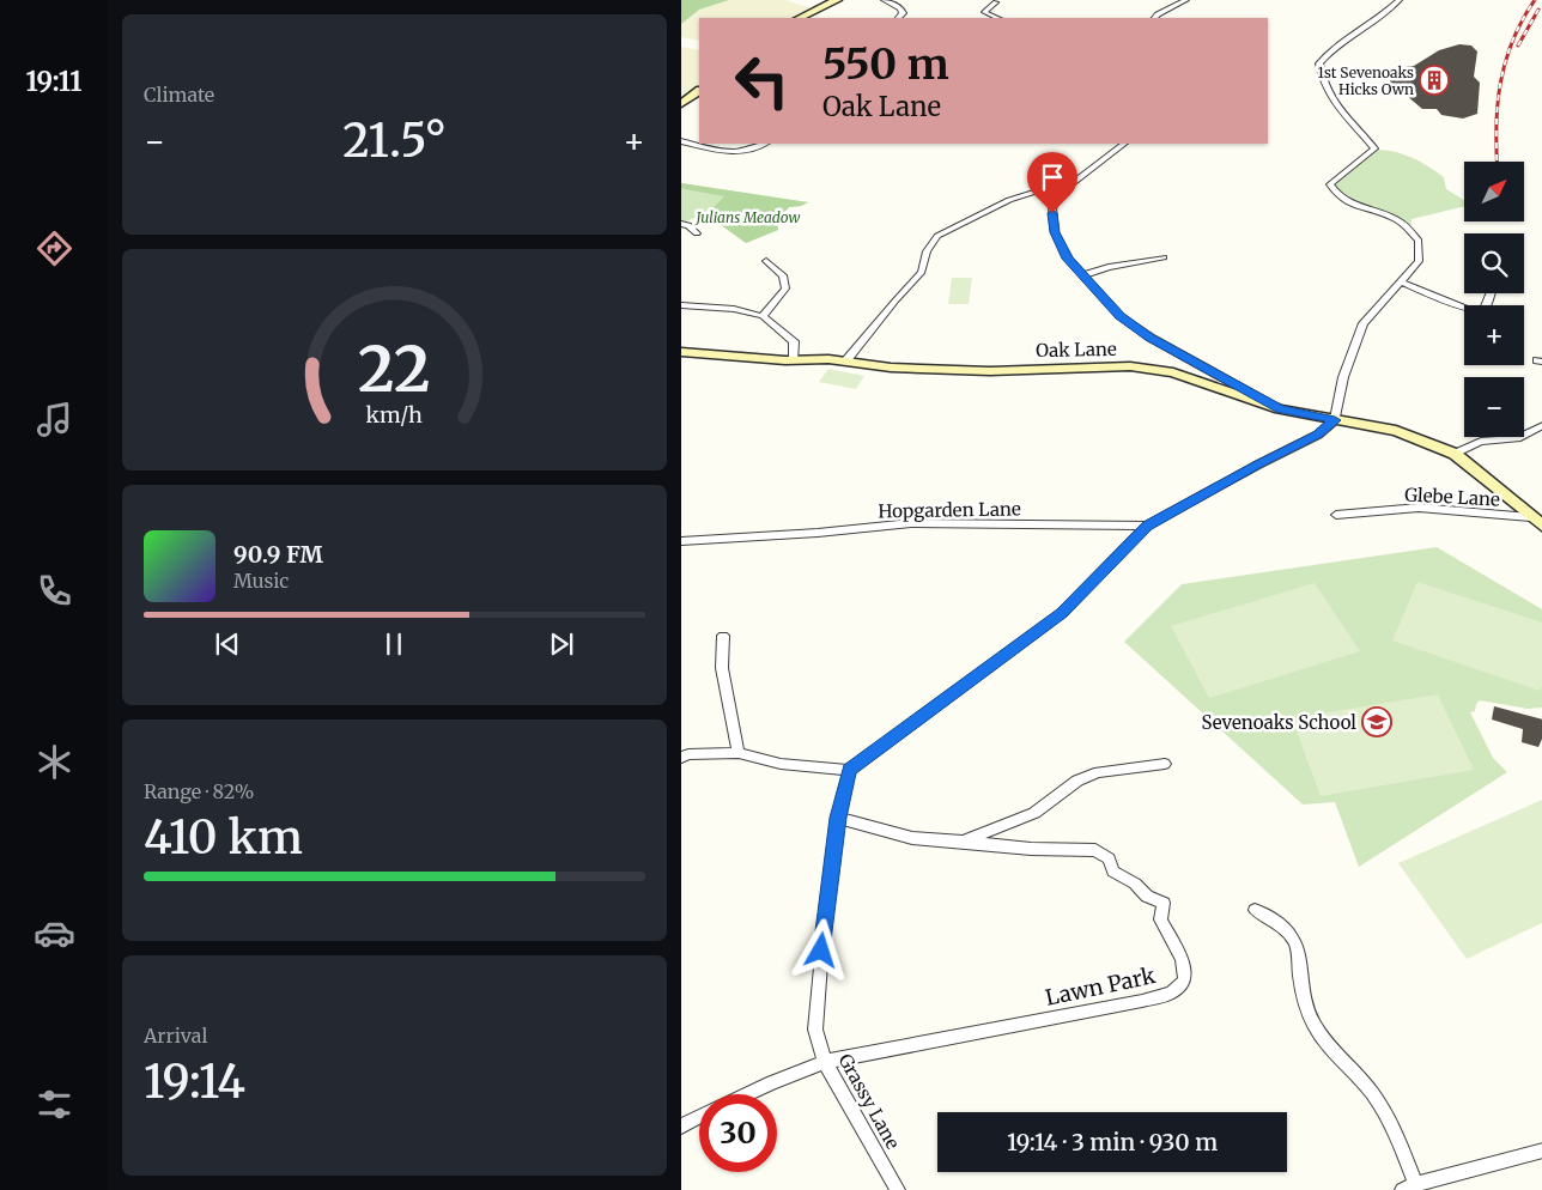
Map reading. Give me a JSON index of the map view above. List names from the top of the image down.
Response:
{
  "streets": {
    "street": [
      "Oak Lane",
      "Glebe Lane",
      "Hopgarden Lane",
      "Lawn Park",
      "Grassy Lane"
    ]
  },
  "crossings": [
    ["Oak Lane", "Glebe Lane"],
    ["Lawn Park", "Grassy Lane"]
  ],
  "parks": ["Julians Meadow"],
  "places": {
    "building": ["1st Sevenoaks Hicks Own"],
    "school or university": ["Sevenoaks School"]
  },
  "north": "top right",
  "page": {
    "tabs": "19:11",
    "tile": [
      "Climate",
      ["Range · 82%", "410 km"],
      ["Arrival", "19:14"]
    ],
    "turn": ["550 m", "Oak Lane"],
    "heat": ["−", "21.5°", "+"],
    "map_buttons": ["+", "−"],
    "song": ["90.9 FM", "Music"],
    "limit": "30",
    "trip": "19:14 · 3 min · 930 m",
    "gauge": ["22", "km/h"]
  }
}
